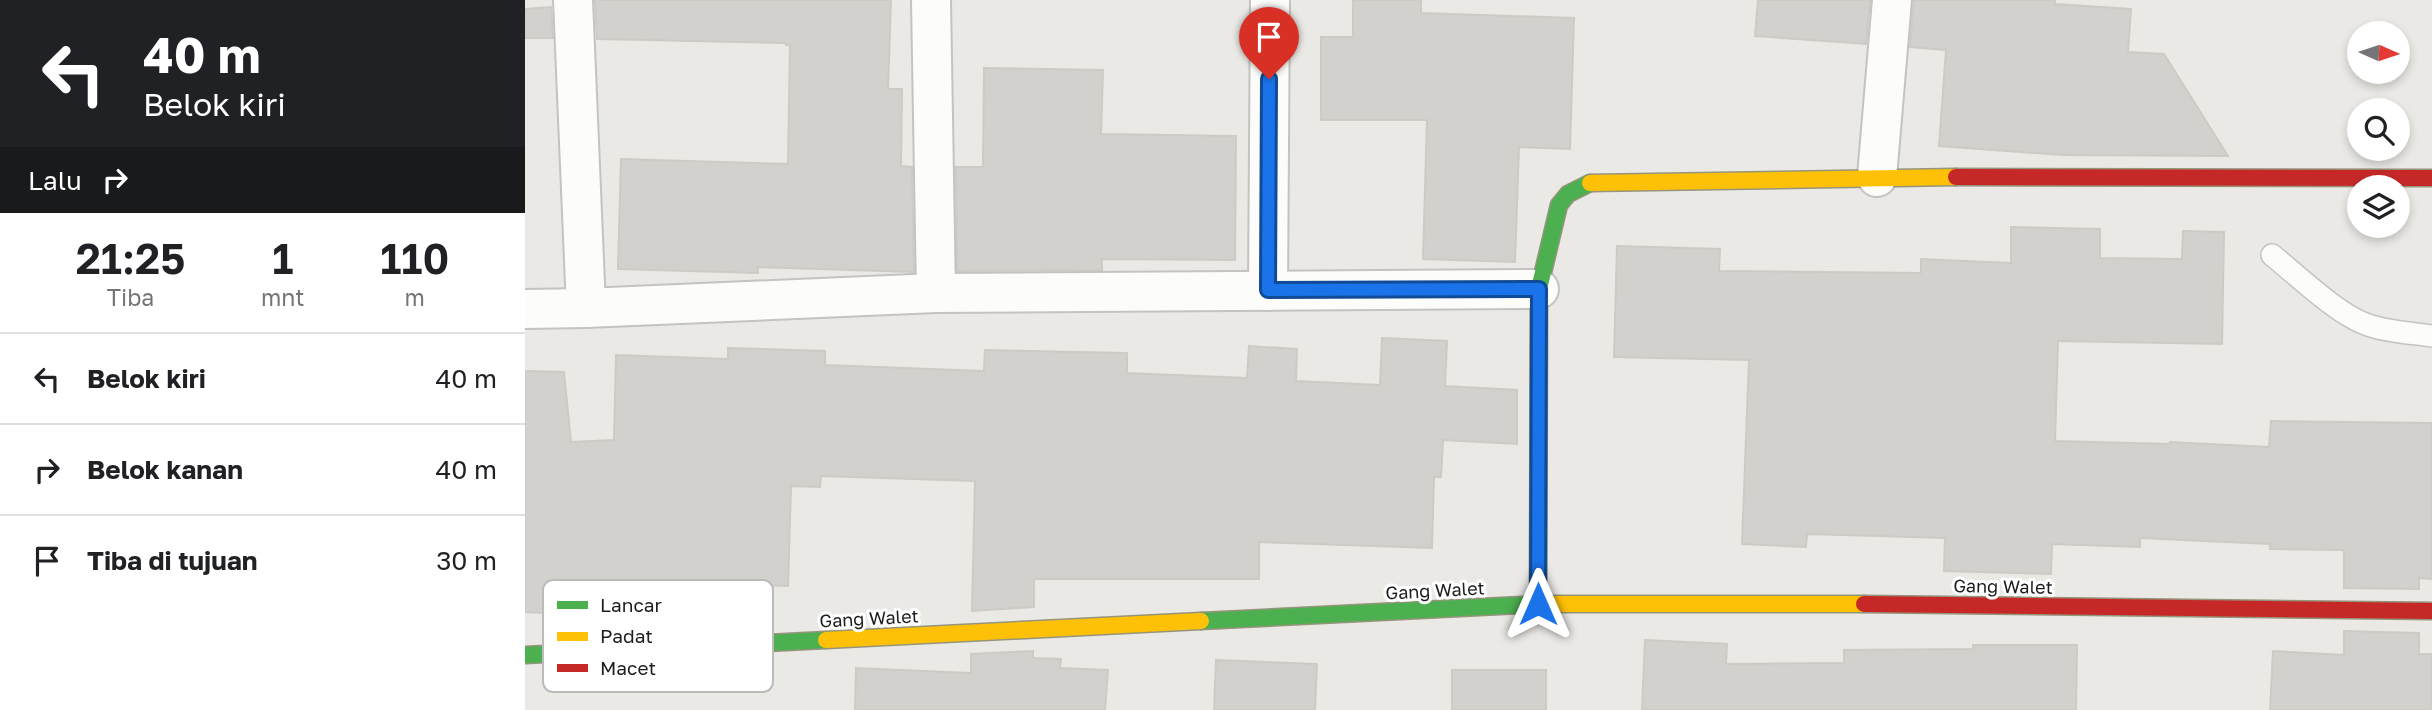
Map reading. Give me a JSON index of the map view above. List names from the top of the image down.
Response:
{
  "streets": {
    "street": ["Gang Walet"]
  },
  "legend": ["Lancar", "Padat", "Macet"],
  "north": "right",
  "page": {
    "turn": ["40 m", "Belok kiri"],
    "then": "Lalu",
    "eta": [
      "21:25",
      "Tiba",
      "1",
      "mnt",
      "110",
      "m"
    ],
    "list": [
      {
        "name": "Belok kiri",
        "value": "40 m"
      },
      {
        "name": "Belok kanan",
        "value": "40 m"
      },
      {
        "name": "Tiba di tujuan",
        "value": "30 m"
      }
    ]
  }
}
